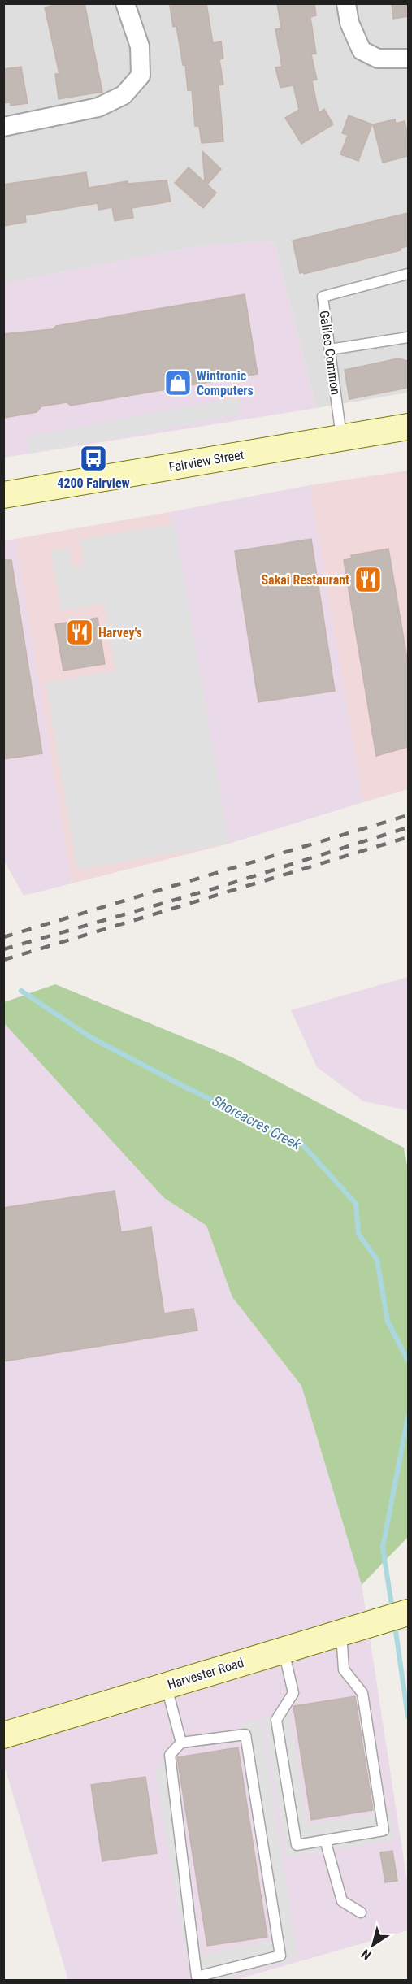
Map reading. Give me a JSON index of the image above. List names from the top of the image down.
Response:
{
  "streets": {
    "main road": ["Fairview Street", "Harvester Road"],
    "lane": ["Galileo Common"]
  },
  "crossings": [
    ["Galileo Common", "Fairview Street"]
  ],
  "water": ["Shoreacres Creek"],
  "places": {
    "shop": ["Wintronic Computers"],
    "bus stop": ["4200 Fairview"],
    "restaurant": ["Sakai Restaurant", "Harvey's"]
  },
  "north": "bottom left"
}
